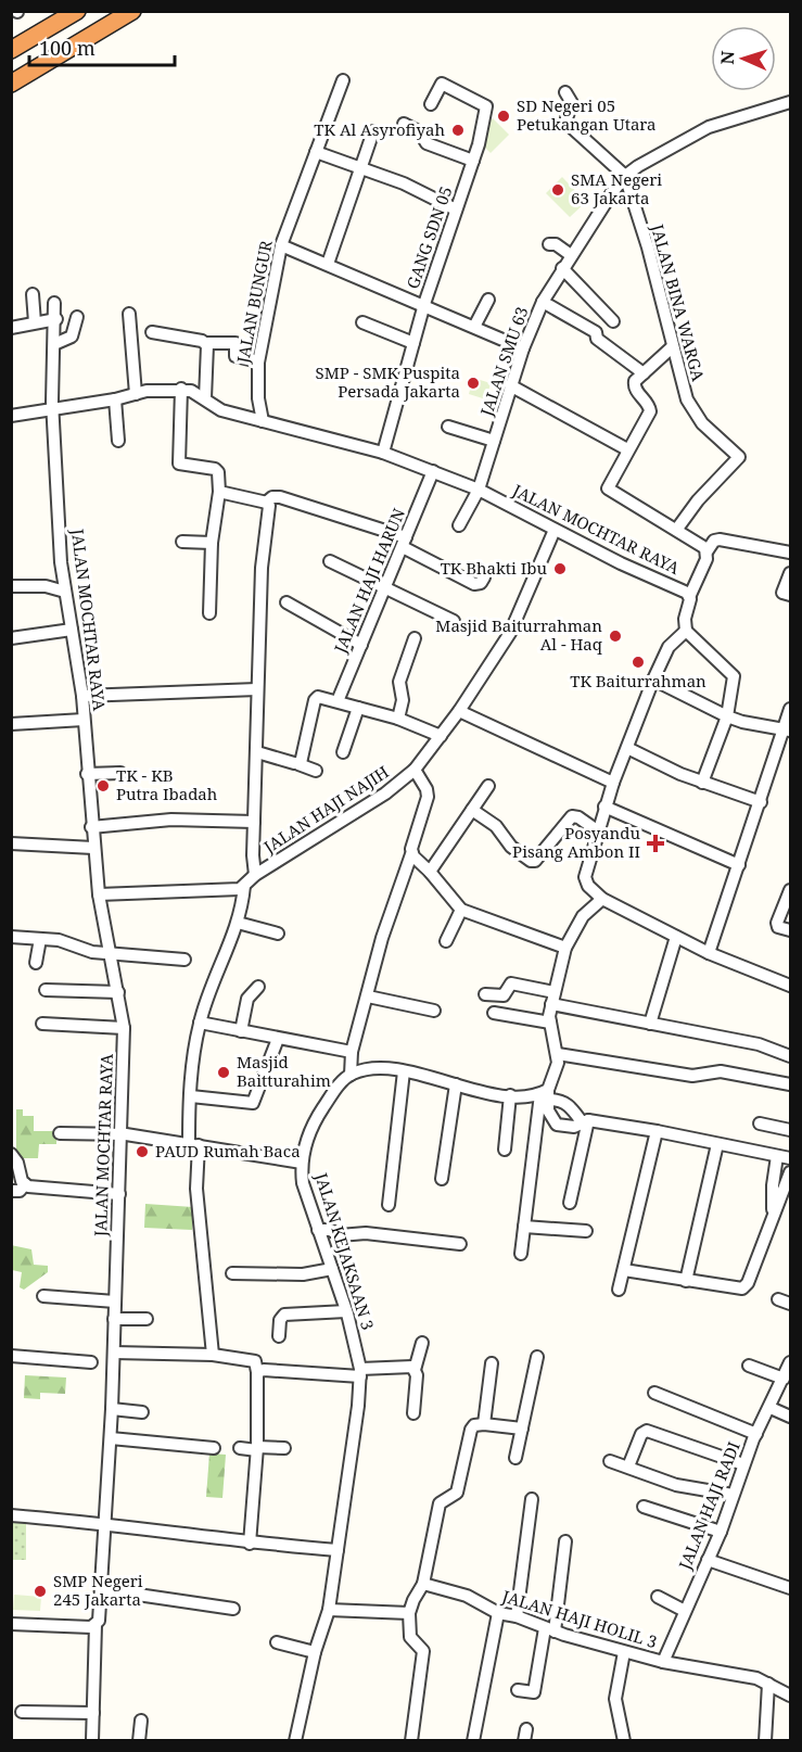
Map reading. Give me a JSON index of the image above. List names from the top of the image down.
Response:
{
  "streets": {
    "street": [
      "GANG SDN 05",
      "JALAN BUNGUR",
      "JALAN BINA WARGA",
      "JALAN SMU 63",
      "JALAN MOCHTAR RAYA",
      "JALAN HAJI HARUN",
      "JALAN HAJI NAJIH",
      "JALAN KEJAKSAAN 3",
      "JALAN HAJI RADI",
      "JALAN HAJI HOLIL 3"
    ]
  },
  "crossings": [
    ["GANG SDN 05", "JALAN MOCHTAR RAYA"],
    ["JALAN BUNGUR", "JALAN MOCHTAR RAYA"],
    ["JALAN BINA WARGA", "JALAN SMU 63"],
    ["JALAN SMU 63", "JALAN MOCHTAR RAYA"],
    ["JALAN MOCHTAR RAYA", "JALAN HAJI HARUN"],
    ["JALAN MOCHTAR RAYA", "JALAN HAJI NAJIH"],
    ["JALAN HAJI RADI", "JALAN HAJI HOLIL 3"]
  ],
  "places": {
    "other": [
      "SD Negeri 05 Petukangan Utara",
      "TK Al Asyrofiyah",
      "SMA Negeri 63 Jakarta",
      "SMP - SMK Puspita Persada Jakarta",
      "TK Bhakti Ibu",
      "Masjid Baiturrahman Al - Haq",
      "TK Baiturrahman",
      "TK - KB Putra Ibadah",
      "Masjid Baitturahim",
      "PAUD Rumah Baca",
      "SMP Negeri 245 Jakarta"
    ],
    "health": ["Posyandu Pisang Ambon II"]
  },
  "scale_bar": "100 m",
  "north": "left"
}
